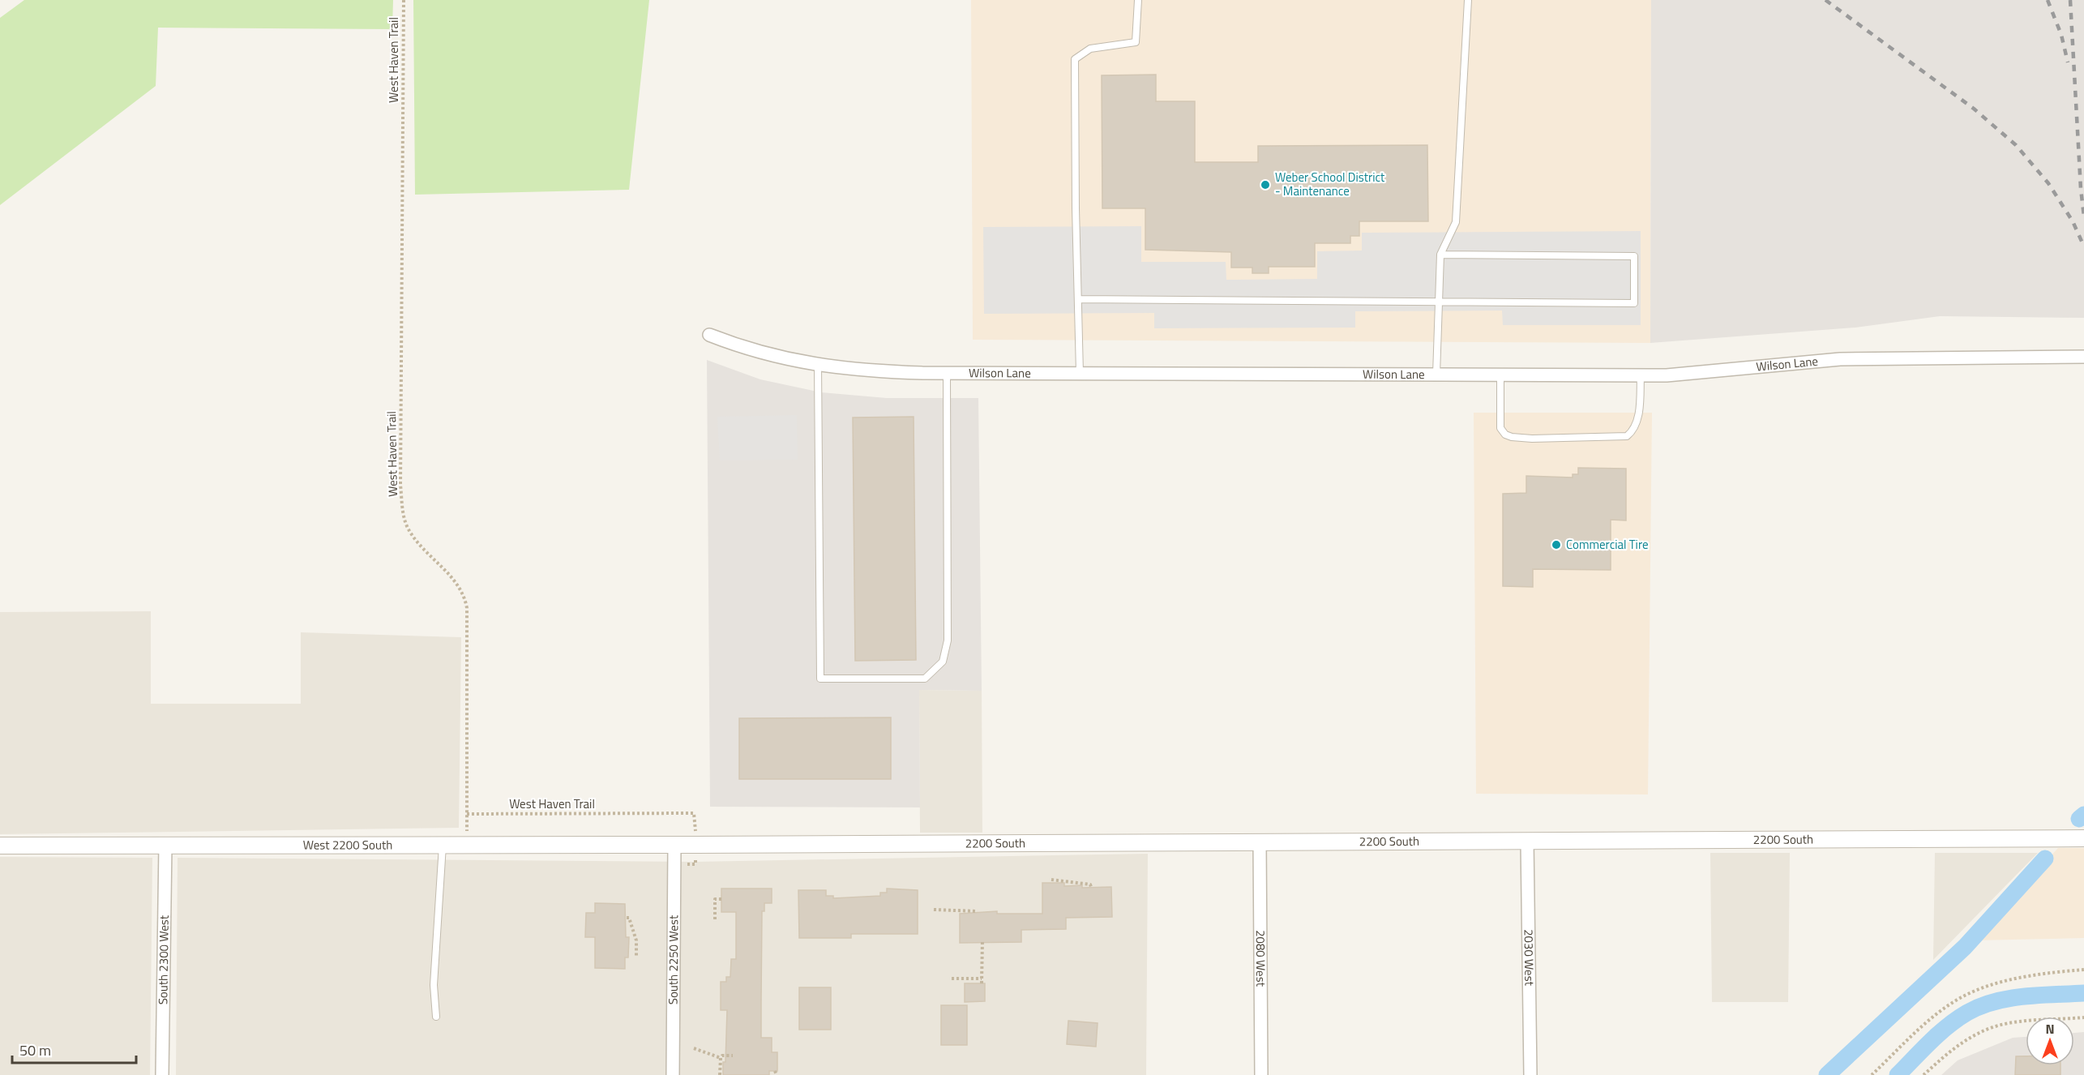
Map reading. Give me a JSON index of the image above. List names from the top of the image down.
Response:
{
  "streets": {
    "street": [
      "Wilson Lane",
      "2200 South",
      "West 2200 South",
      "2030 West",
      "2080 West",
      "South 2300 West",
      "South 2250 West"
    ],
    "path": ["West Haven Trail"]
  },
  "crossings": [
    ["West Haven Trail", "2200 South"],
    ["West Haven Trail", "West 2200 South"],
    ["2200 South", "West 2200 South"],
    ["2200 South", "2030 West"],
    ["2200 South", "2080 West"],
    ["West 2200 South", "South 2300 West"],
    ["West 2200 South", "South 2250 West"]
  ],
  "places": ["Weber School District - Maintenance", "Commercial Tire"],
  "scale_bar": "50 m",
  "north": "top"
}
